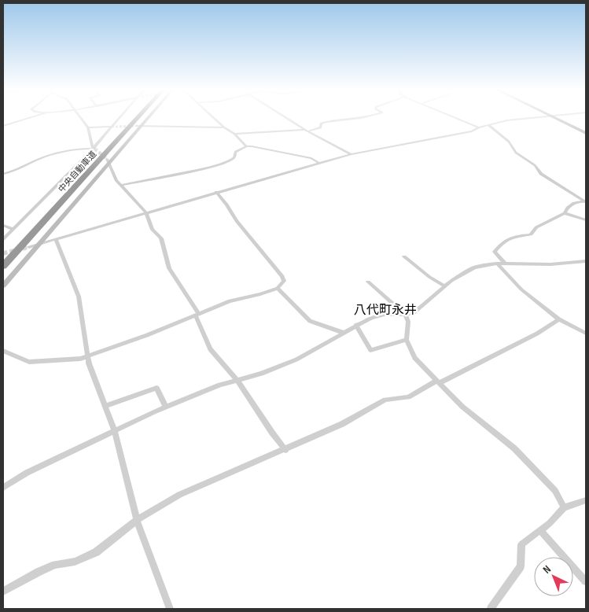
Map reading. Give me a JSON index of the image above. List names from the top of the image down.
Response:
{
  "streets": {
    "highway": ["中央自動車道"]
  },
  "districts": ["八代町永井"],
  "north": "top left"
}
